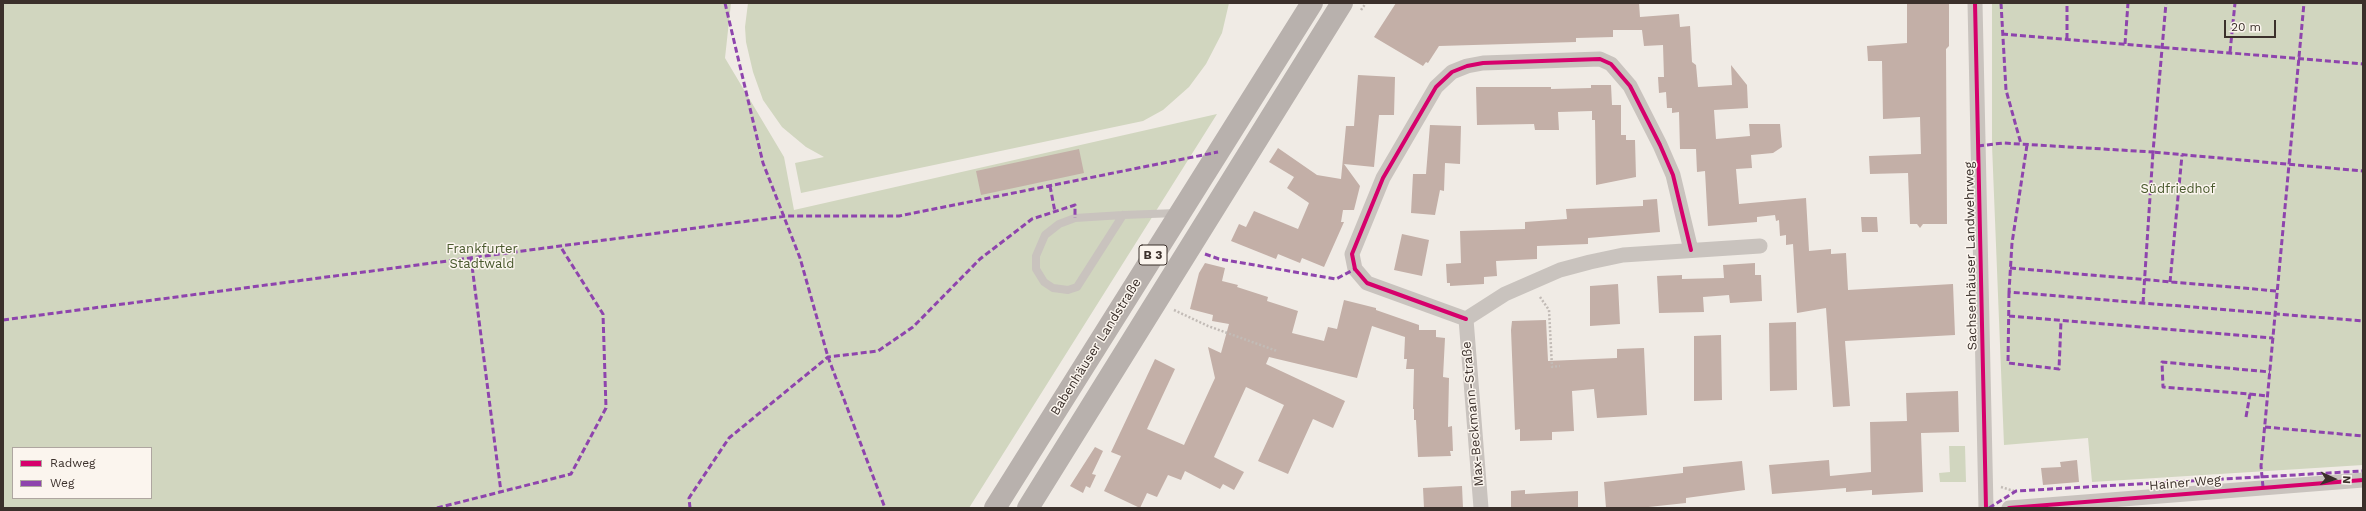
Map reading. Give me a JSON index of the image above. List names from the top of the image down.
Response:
{
  "streets": {
    "main road": ["B 3", "Babenhäuser Landstraße"],
    "street": ["Sachsenhäuser Landwehrweg", "Max-Beckmann-Straße", "Hainer Weg"]
  },
  "parks": ["Südfriedhof", "Frankfurter Stadtwald"],
  "legend": ["Radweg", "Weg"],
  "scale_bar": "20 m",
  "north": "right"
}
